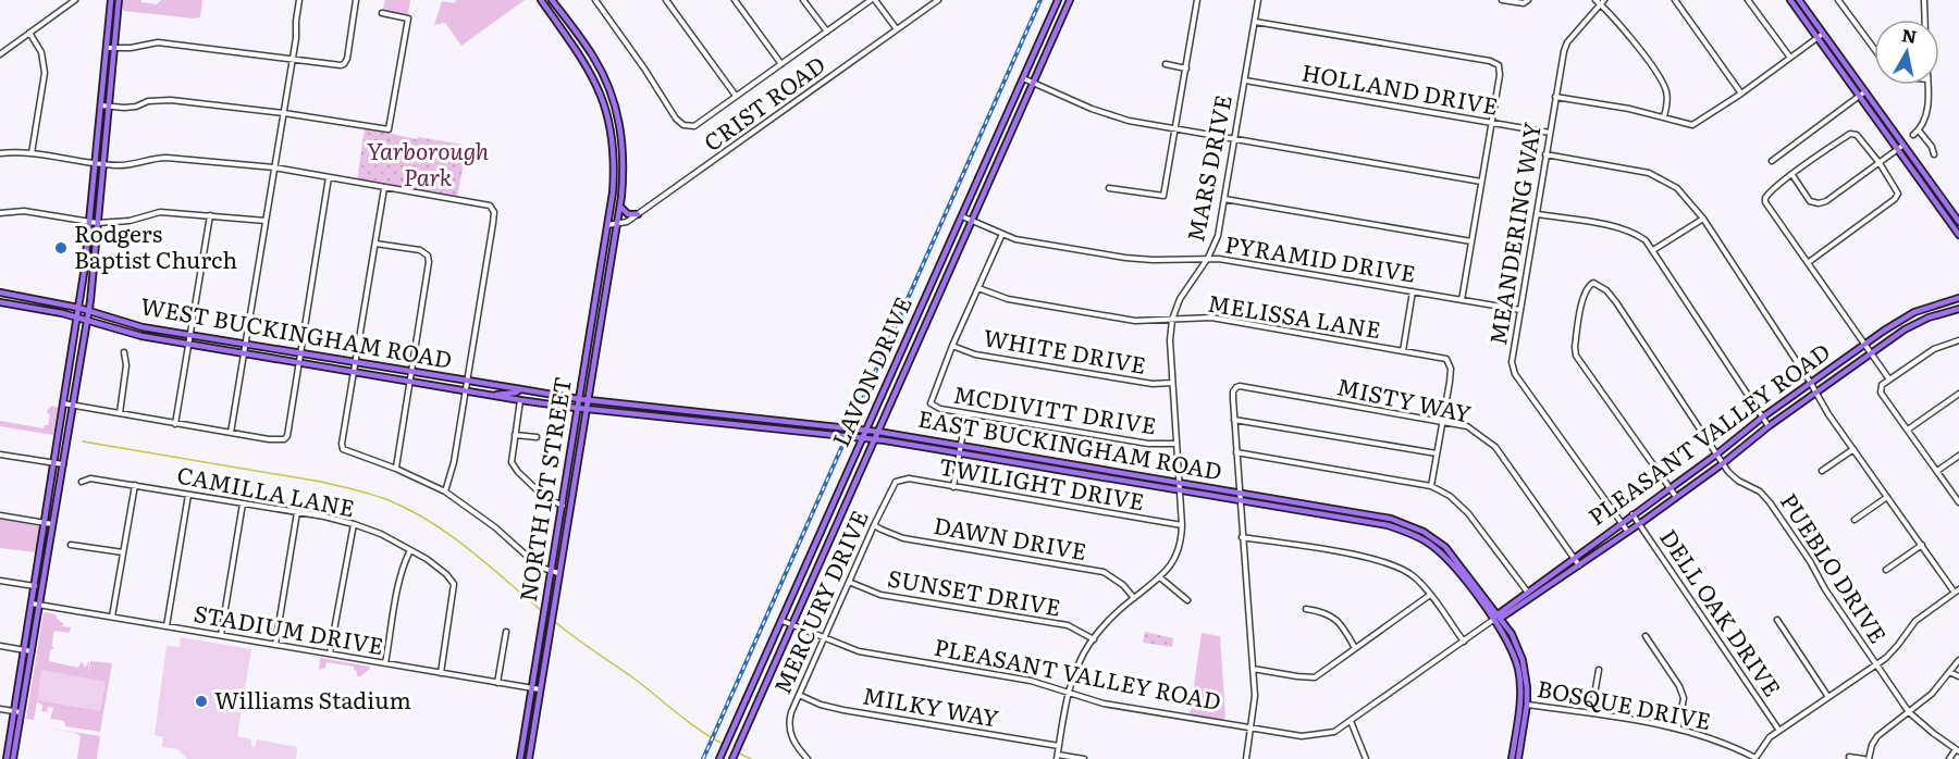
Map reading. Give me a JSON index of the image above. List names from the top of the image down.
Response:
{
  "streets": {
    "main road": [
      "WEST BUCKINGHAM ROAD",
      "LAVON DRIVE",
      "PLEASANT VALLEY ROAD",
      "EAST BUCKINGHAM ROAD",
      "NORTH 1ST STREET"
    ],
    "street": [
      "HOLLAND DRIVE",
      "CRIST ROAD",
      "MARS DRIVE",
      "MEANDERING WAY",
      "PYRAMID DRIVE",
      "MELISSA LANE",
      "WHITE DRIVE",
      "MISTY WAY",
      "MCDIVITT DRIVE",
      "TWILIGHT DRIVE",
      "CAMILLA LANE",
      "DAWN DRIVE",
      "PUEBLO DRIVE",
      "SUNSET DRIVE",
      "MERCURY DRIVE",
      "DELL OAK DRIVE",
      "STADIUM DRIVE",
      "BOSQUE DRIVE",
      "MILKY WAY"
    ]
  },
  "crossings": [
    ["HOLLAND DRIVE", "MARS DRIVE"],
    ["HOLLAND DRIVE", "MEANDERING WAY"],
    ["CRIST ROAD", "NORTH 1ST STREET"],
    ["MARS DRIVE", "PYRAMID DRIVE"],
    ["MARS DRIVE", "MELISSA LANE"],
    ["MARS DRIVE", "WHITE DRIVE"],
    ["MARS DRIVE", "MCDIVITT DRIVE"],
    ["MARS DRIVE", "PLEASANT VALLEY ROAD"],
    ["MARS DRIVE", "EAST BUCKINGHAM ROAD"],
    ["MARS DRIVE", "TWILIGHT DRIVE"],
    ["MARS DRIVE", "DAWN DRIVE"],
    ["MARS DRIVE", "SUNSET DRIVE"],
    ["MARS DRIVE", "MILKY WAY"],
    ["MEANDERING WAY", "PYRAMID DRIVE"],
    ["MEANDERING WAY", "PLEASANT VALLEY ROAD"],
    ["PYRAMID DRIVE", "LAVON DRIVE"],
    ["MELISSA LANE", "MISTY WAY"],
    ["WEST BUCKINGHAM ROAD", "EAST BUCKINGHAM ROAD"],
    ["WEST BUCKINGHAM ROAD", "NORTH 1ST STREET"],
    ["WHITE DRIVE", "MCDIVITT DRIVE"],
    ["LAVON DRIVE", "PLEASANT VALLEY ROAD"],
    ["LAVON DRIVE", "EAST BUCKINGHAM ROAD"],
    ["MISTY WAY", "PLEASANT VALLEY ROAD"],
    ["PLEASANT VALLEY ROAD", "EAST BUCKINGHAM ROAD"],
    ["PLEASANT VALLEY ROAD", "PUEBLO DRIVE"],
    ["PLEASANT VALLEY ROAD", "MERCURY DRIVE"],
    ["PLEASANT VALLEY ROAD", "DELL OAK DRIVE"],
    ["EAST BUCKINGHAM ROAD", "NORTH 1ST STREET"],
    ["EAST BUCKINGHAM ROAD", "BOSQUE DRIVE"],
    ["TWILIGHT DRIVE", "MERCURY DRIVE"],
    ["NORTH 1ST STREET", "STADIUM DRIVE"],
    ["CAMILLA LANE", "STADIUM DRIVE"],
    ["DAWN DRIVE", "MERCURY DRIVE"],
    ["SUNSET DRIVE", "MERCURY DRIVE"],
    ["MERCURY DRIVE", "MILKY WAY"]
  ],
  "parks": ["Yarborough Park"],
  "places": ["Rodgers Baptist Church", "Williams Stadium"],
  "north": "top"
}
